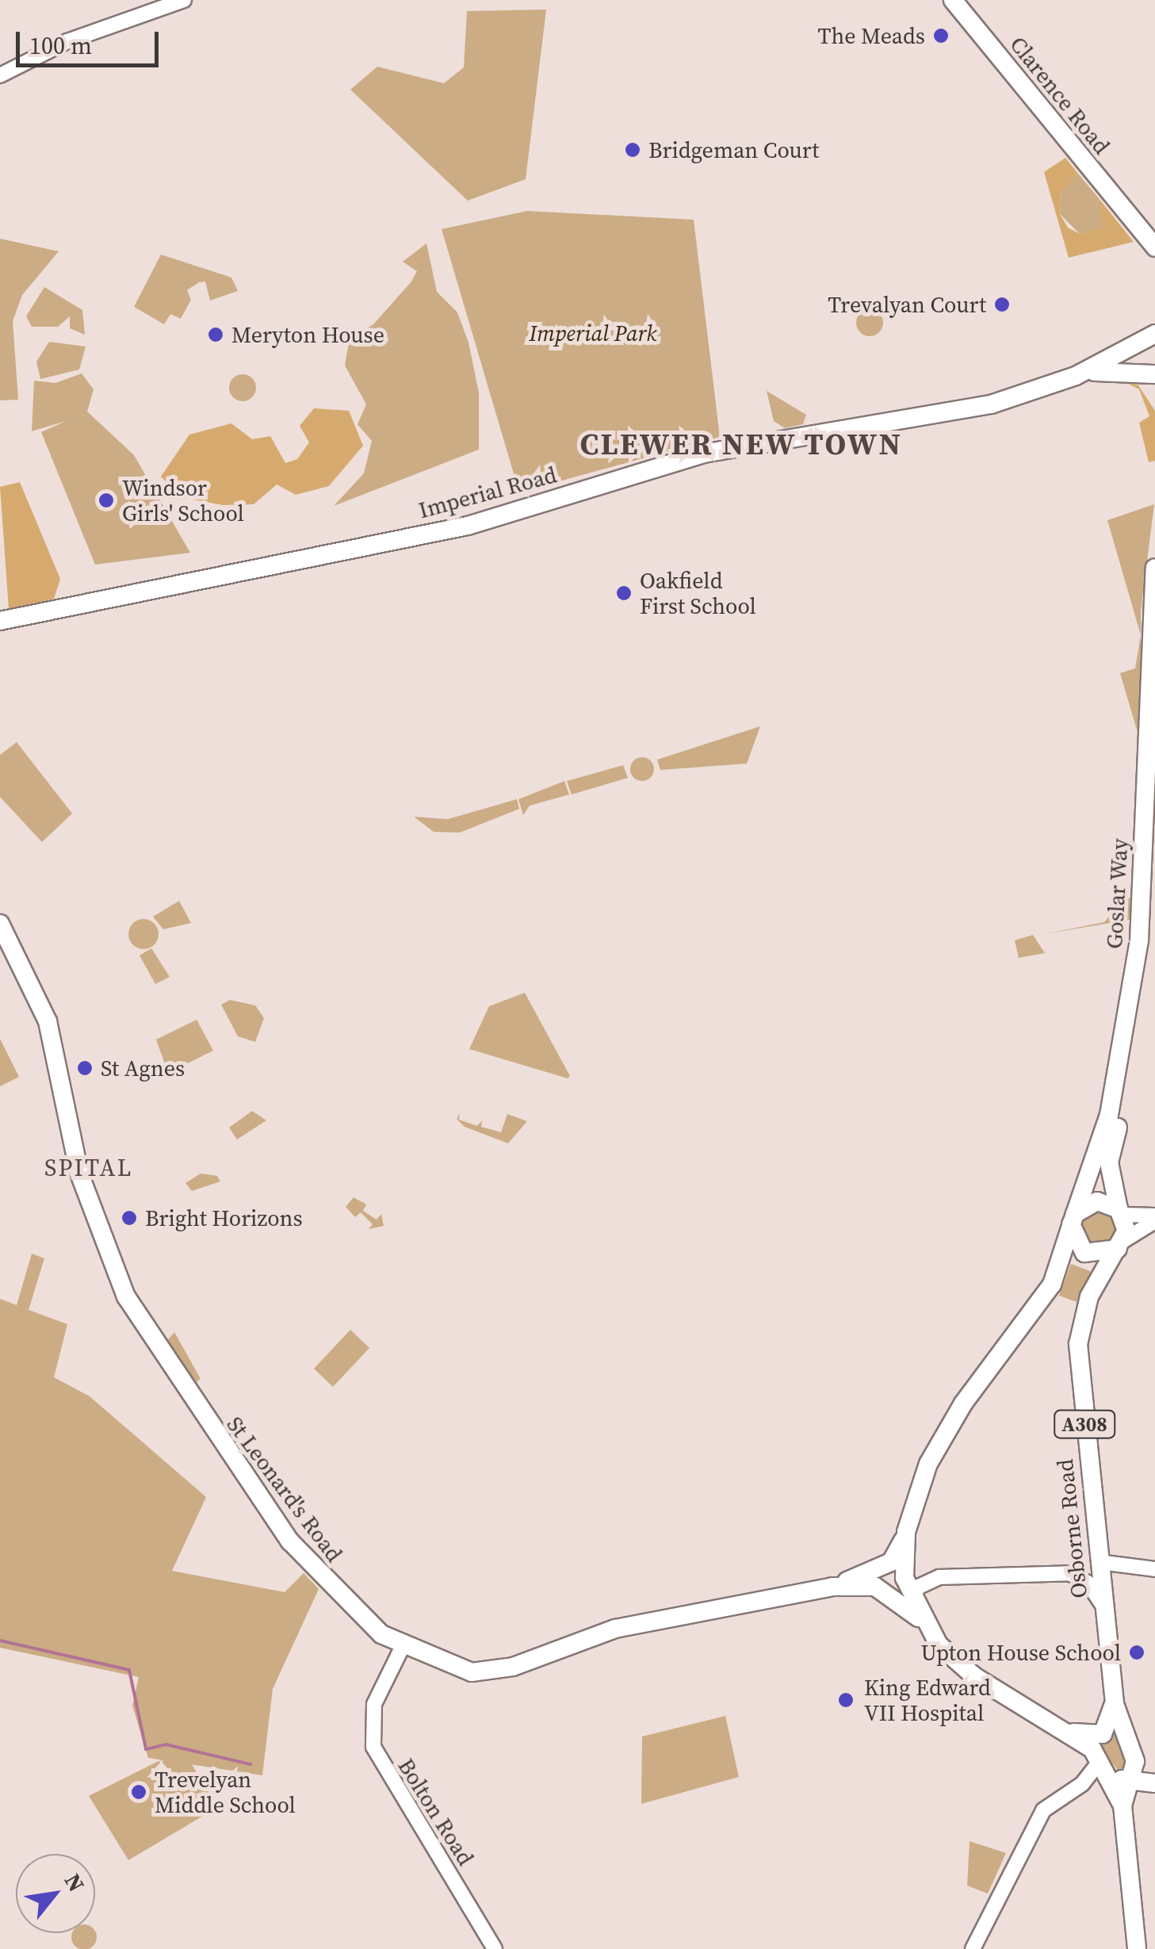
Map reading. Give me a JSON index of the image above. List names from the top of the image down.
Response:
{
  "streets": {
    "main road": [
      "Clarence Road",
      "Imperial Road",
      "Goslar Way",
      "A308",
      "St Leonard's Road",
      "Osborne Road"
    ],
    "street": ["Bolton Road"]
  },
  "crossings": [
    ["Goslar Way", "A308"],
    ["Goslar Way", "Osborne Road"],
    ["A308", "St Leonard's Road"],
    ["A308", "Osborne Road"],
    ["St Leonard's Road", "Bolton Road"]
  ],
  "districts": ["CLEWER NEW TOWN", "SPITAL"],
  "parks": ["Imperial Park"],
  "places": [
    "The Meads",
    "Bridgeman Court",
    "Trevalyan Court",
    "Meryton House",
    "Windsor Girls' School",
    "Oakfield First School",
    "St Agnes",
    "Bright Horizons",
    "Upton House School",
    "King Edward VII Hospital",
    "Trevelyan Middle School"
  ],
  "scale_bar": "100 m",
  "north": "top right"
}
